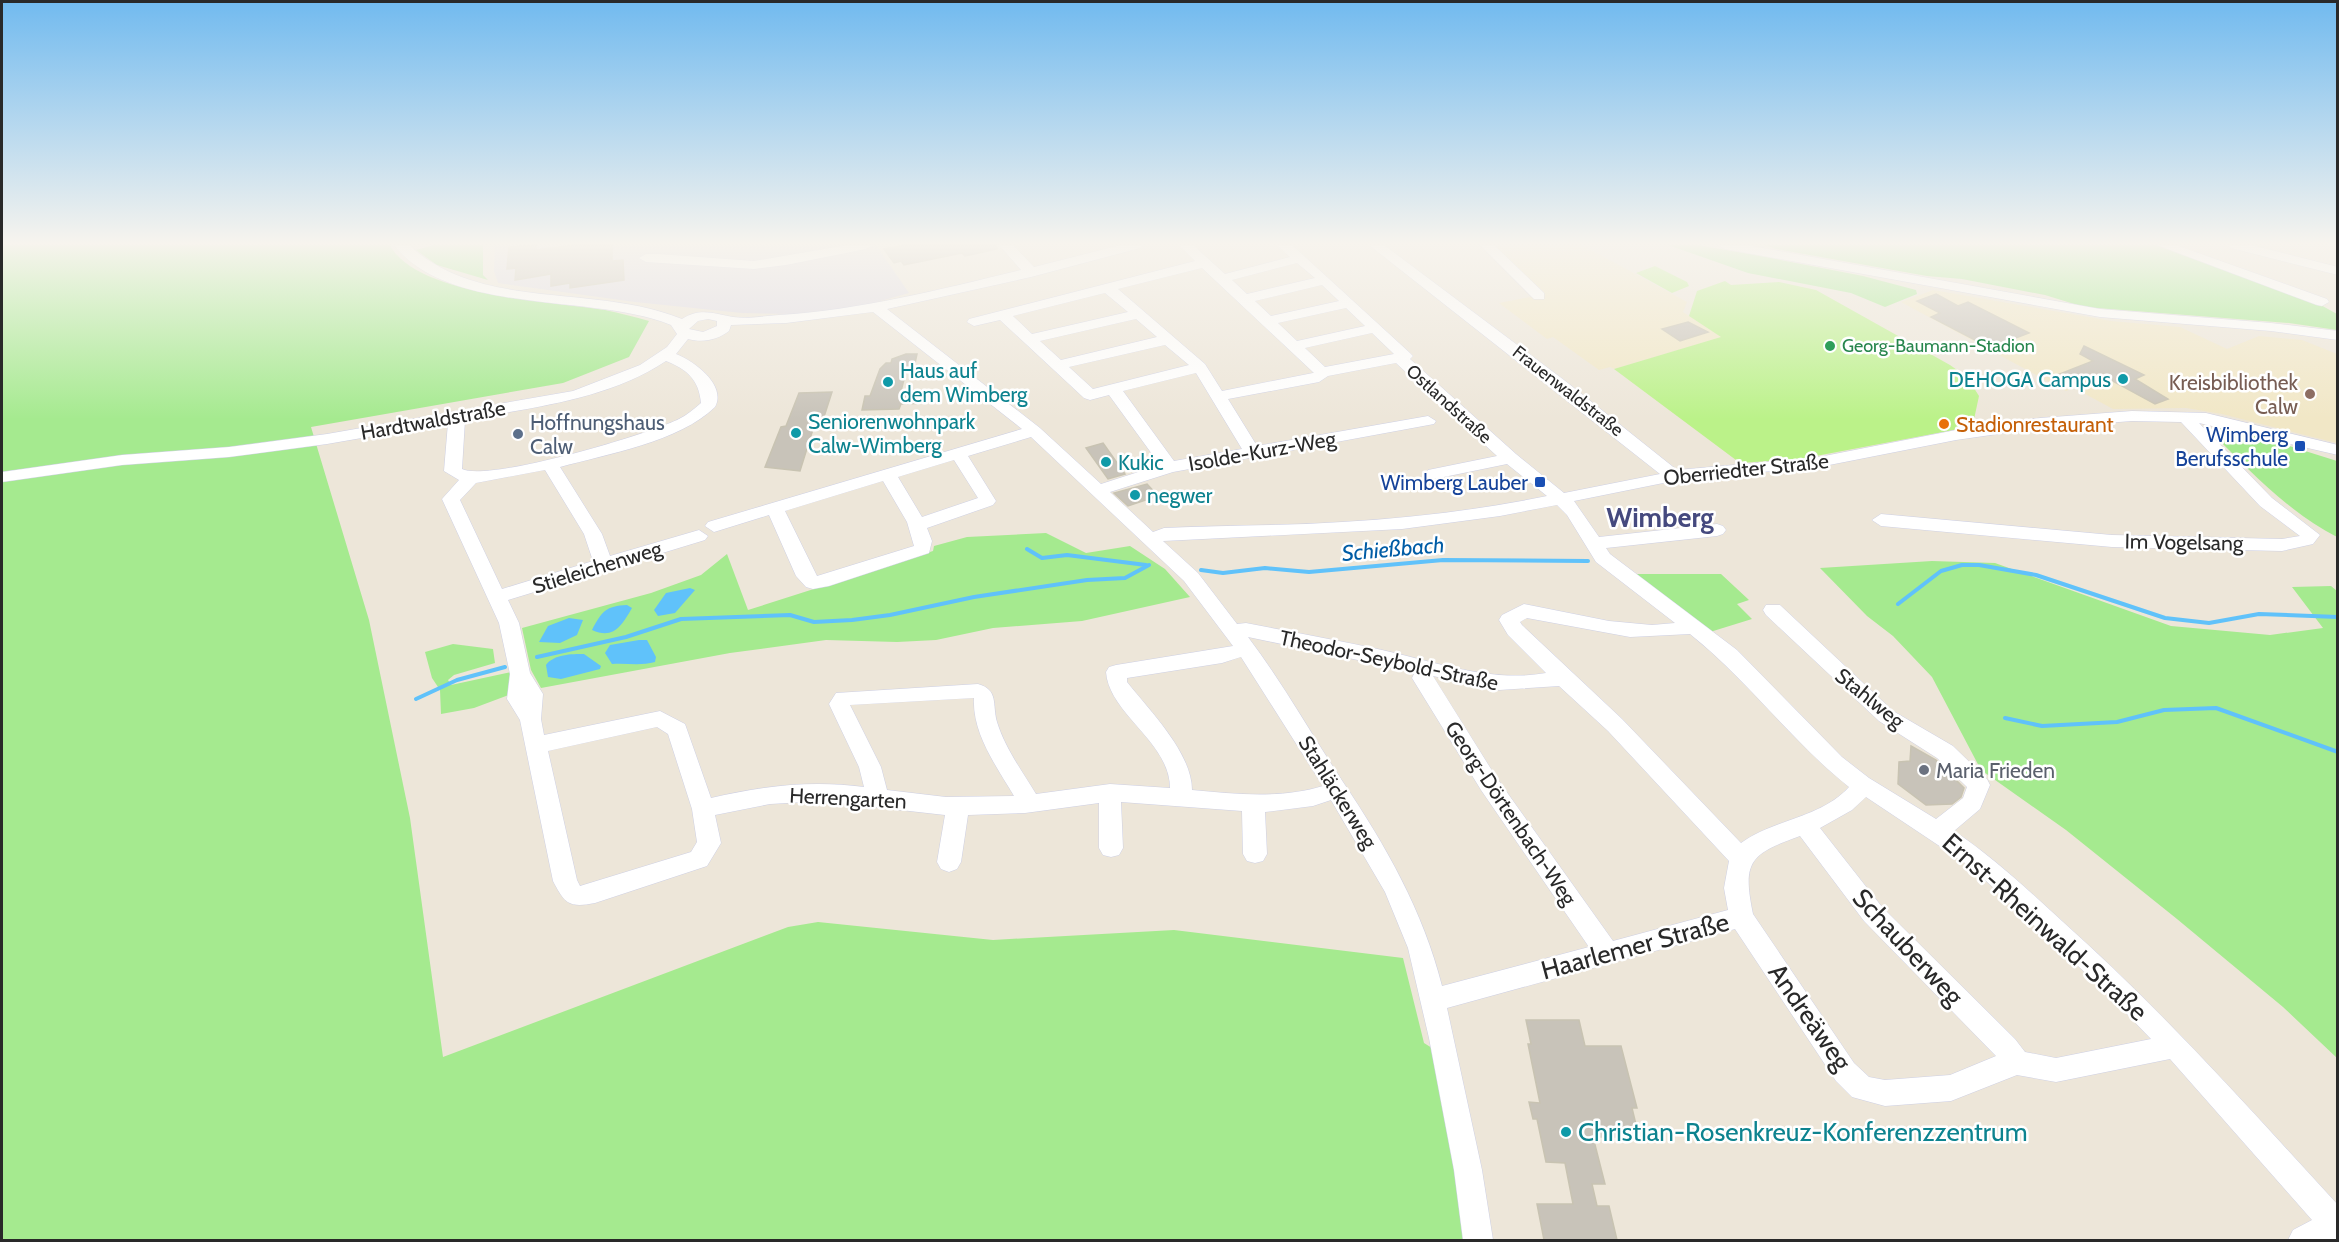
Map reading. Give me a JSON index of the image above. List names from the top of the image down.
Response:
{
  "streets": {
    "street": [
      "Frauenwaldstraße",
      "Ostlandstraße",
      "Hardtwaldstraße",
      "Isolde-Kurz-Weg",
      "Oberriedter Straße",
      "Im Vogelsang",
      "Stieleichenweg",
      "Theodor-Seybold-Straße",
      "Stahlweg",
      "Stahläckerweg",
      "Herrengarten",
      "Georg-Dörtenbach-Weg",
      "Ernst-Rheinwald-Straße",
      "Haarlemer Straße",
      "Schauberweg",
      "Andreäweg"
    ]
  },
  "crossings": [
    ["Frauenwaldstraße", "Oberriedter Straße"],
    ["Ostlandstraße", "Oberriedter Straße"],
    ["Ostlandstraße", "Ernst-Rheinwald-Straße"],
    ["Isolde-Kurz-Weg", "Stahläckerweg"],
    ["Oberriedter Straße", "Im Vogelsang"],
    ["Oberriedter Straße", "Stahläckerweg"],
    ["Oberriedter Straße", "Ernst-Rheinwald-Straße"],
    ["Theodor-Seybold-Straße", "Stahläckerweg"],
    ["Theodor-Seybold-Straße", "Georg-Dörtenbach-Weg"],
    ["Stahlweg", "Ernst-Rheinwald-Straße"],
    ["Stahläckerweg", "Herrengarten"],
    ["Stahläckerweg", "Haarlemer Straße"],
    ["Georg-Dörtenbach-Weg", "Haarlemer Straße"],
    ["Ernst-Rheinwald-Straße", "Andreäweg"],
    ["Haarlemer Straße", "Andreäweg"],
    ["Schauberweg", "Andreäweg"]
  ],
  "districts": ["Wimberg"],
  "water": ["Schießbach"],
  "places": {
    "other": [
      "Georg-Baumann-Stadion",
      "DEHOGA Campus",
      "Haus auf dem Wimberg",
      "Kreisbibliothek Calw",
      "Stadionrestaurant",
      "Seniorenwohnpark Calw-Wimberg",
      "Hoffnungshaus Calw",
      "Kukic",
      "negwer",
      "Maria Frieden",
      "Christian-Rosenkreuz-Konferenzzentrum"
    ],
    "transit": ["Wimberg Berufsschule", "Wimberg Lauber"]
  }
}
